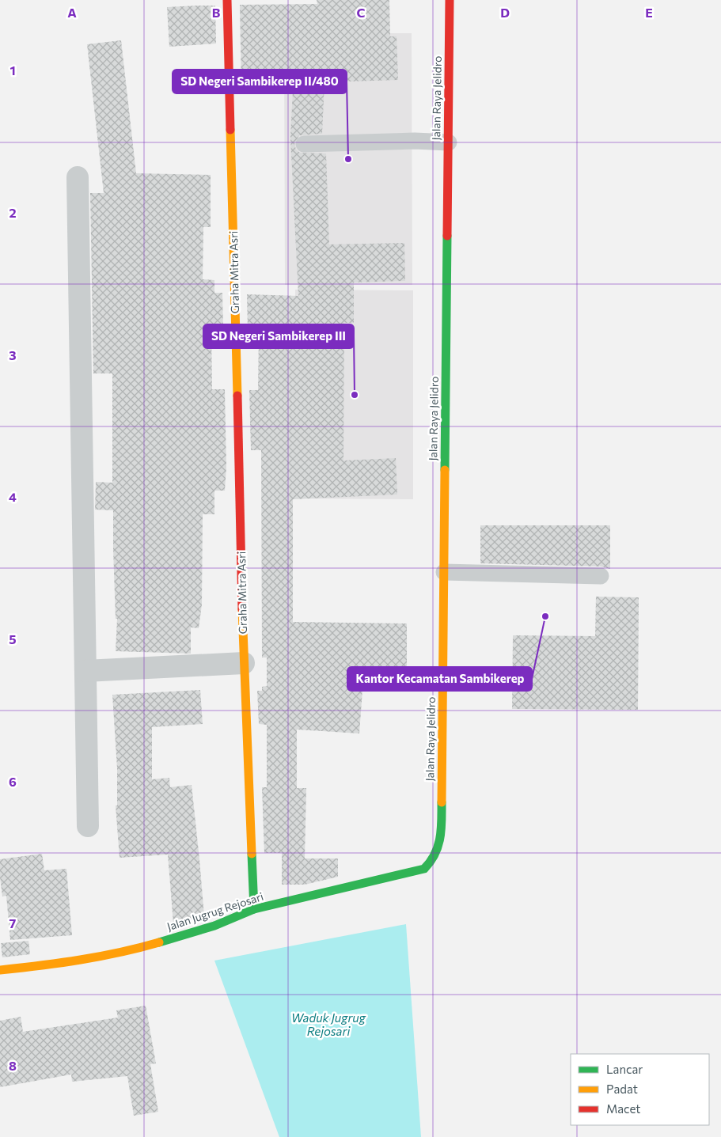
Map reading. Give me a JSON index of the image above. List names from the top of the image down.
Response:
{
  "streets": {
    "street": ["Jalan Raya Jelidro", "Graha Mitra Asri", "Jalan Jugrug Rejosari"]
  },
  "crossings": [
    ["Jalan Raya Jelidro", "Jalan Jugrug Rejosari"],
    ["Graha Mitra Asri", "Jalan Jugrug Rejosari"]
  ],
  "water": ["Waduk Jugrug Rejosari"],
  "places": ["SD Negeri Sambikerep II/480", "SD Negeri Sambikerep III", "Kantor Kecamatan Sambikerep"],
  "legend": ["Lancar", "Padat", "Macet"],
  "grid": {
    "columns": [
      "A",
      "B",
      "C",
      "D",
      "E"
    ],
    "rows": [
      "1",
      "2",
      "3",
      "4",
      "5",
      "6",
      "7",
      "8"
    ]
  }
}
